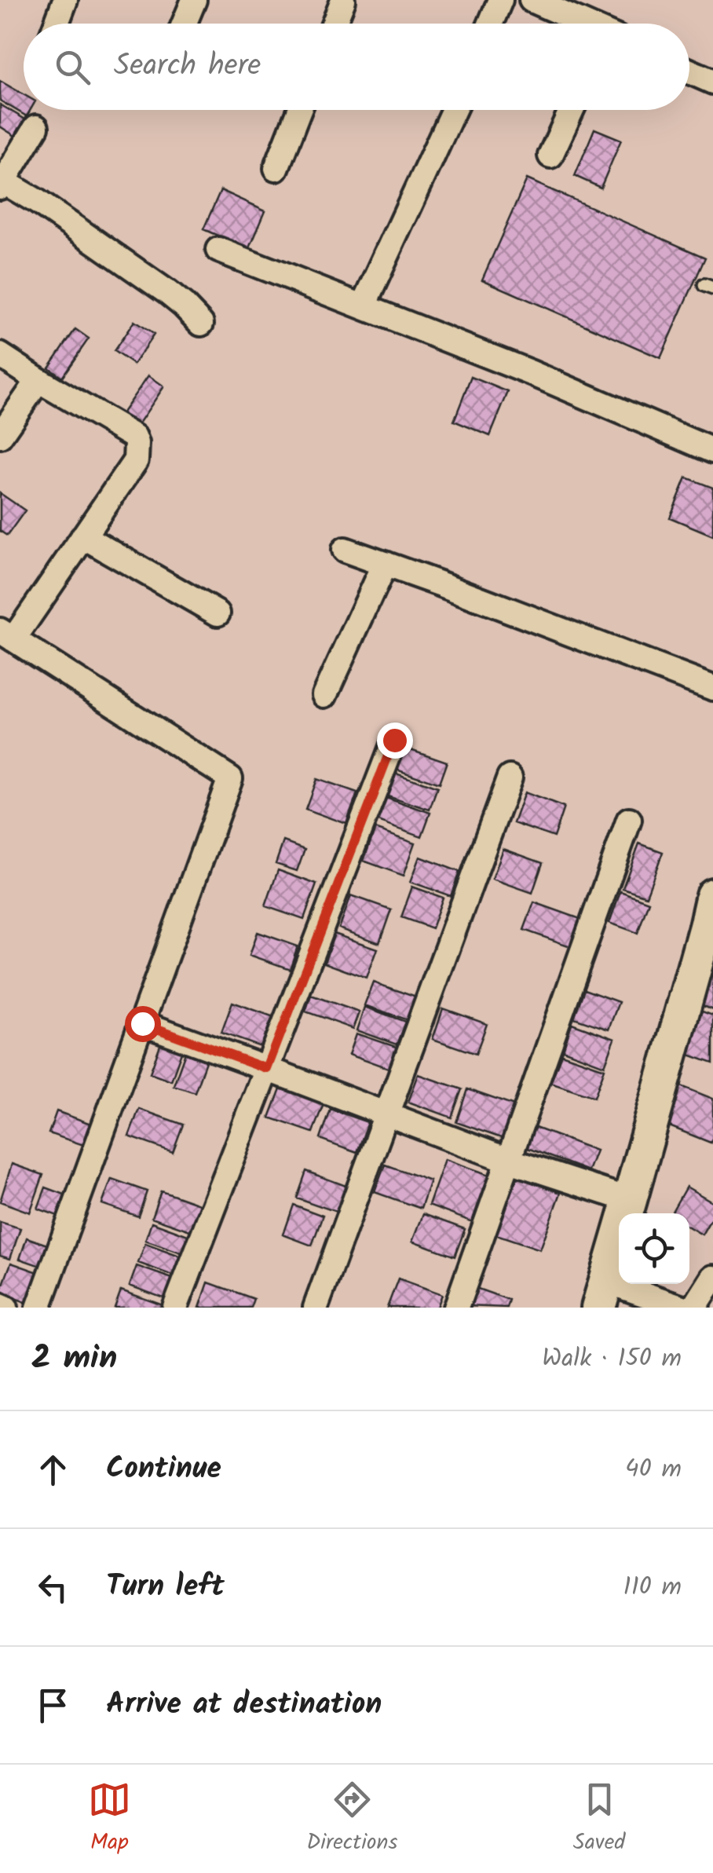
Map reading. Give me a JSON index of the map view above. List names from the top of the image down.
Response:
{
  "page": {
    "search": "Search here",
    "heading": ["2 min", "Walk · 150 m"],
    "list": [
      ["Continue", "40 m"],
      ["Turn left", "110 m"],
      "Arrive at destination"
    ],
    "nav": ["Map", "Directions", "Saved"]
  }
}
